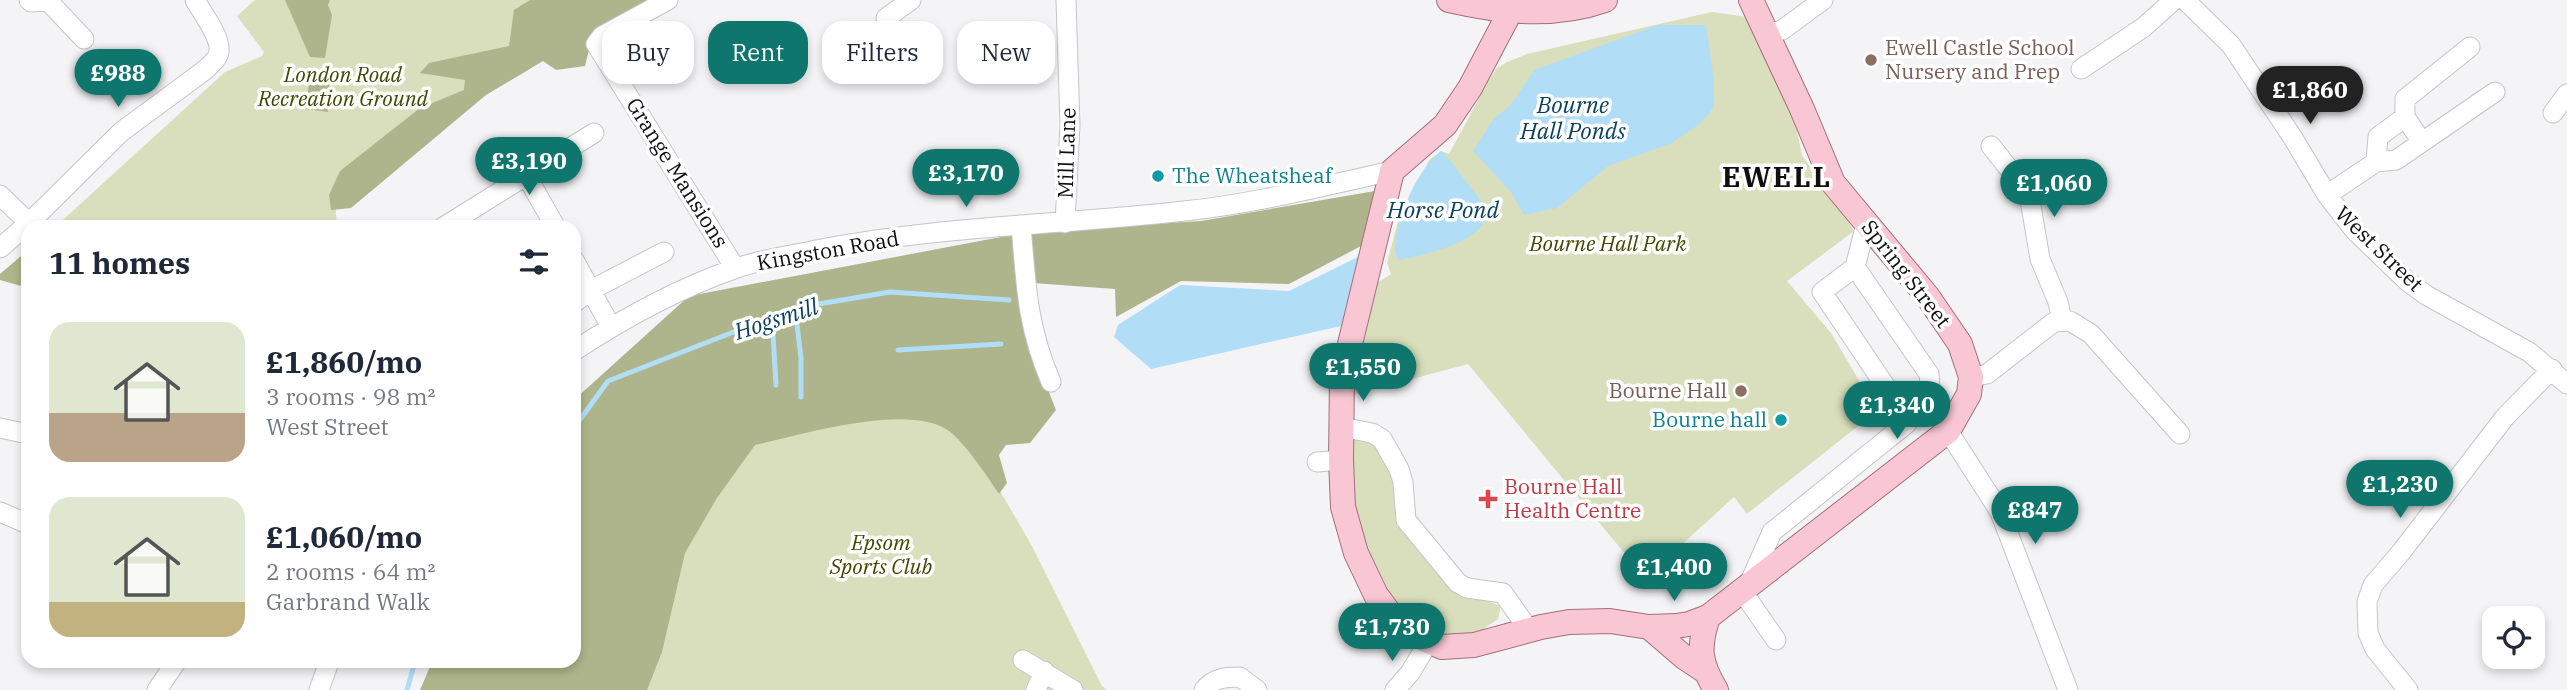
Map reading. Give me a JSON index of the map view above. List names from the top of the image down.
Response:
{
  "streets": {
    "main road": ["Spring Street"],
    "street": [
      "Mill Lane",
      "Grange Mansions",
      "West Street",
      "Kingston Road"
    ]
  },
  "crossings": [
    ["Mill Lane", "Kingston Road"],
    ["Grange Mansions", "Kingston Road"]
  ],
  "districts": ["EWELL"],
  "water": ["Bourne Hall Ponds", "Horse Pond", "Hogsmill"],
  "parks": ["London Road Recreation Ground", "Bourne Hall Park", "Epsom Sports Club"],
  "places": {
    "other": [
      "Ewell Castle School Nursery and Prep",
      "The Wheatsheaf",
      "Bourne Hall",
      "Bourne hall"
    ],
    "health": ["Bourne Hall Health Centre"]
  },
  "page": {
    "chip": [
      "Buy",
      "Rent",
      "Filters",
      "New"
    ],
    "price": [
      "£988",
      "£1,860",
      "£3,190",
      "£3,170",
      "£1,060",
      "£1,550",
      "£1,340",
      "£1,230",
      "£847",
      "£1,400",
      "£1,730"
    ],
    "heading": "11 homes",
    "list": [
      {
        "name": "£1,860/mo",
        "note": "3 rooms · 98 m² · West Street"
      },
      {
        "name": "£1,060/mo",
        "note": "2 rooms · 64 m² · Garbrand Walk"
      }
    ]
  }
}
